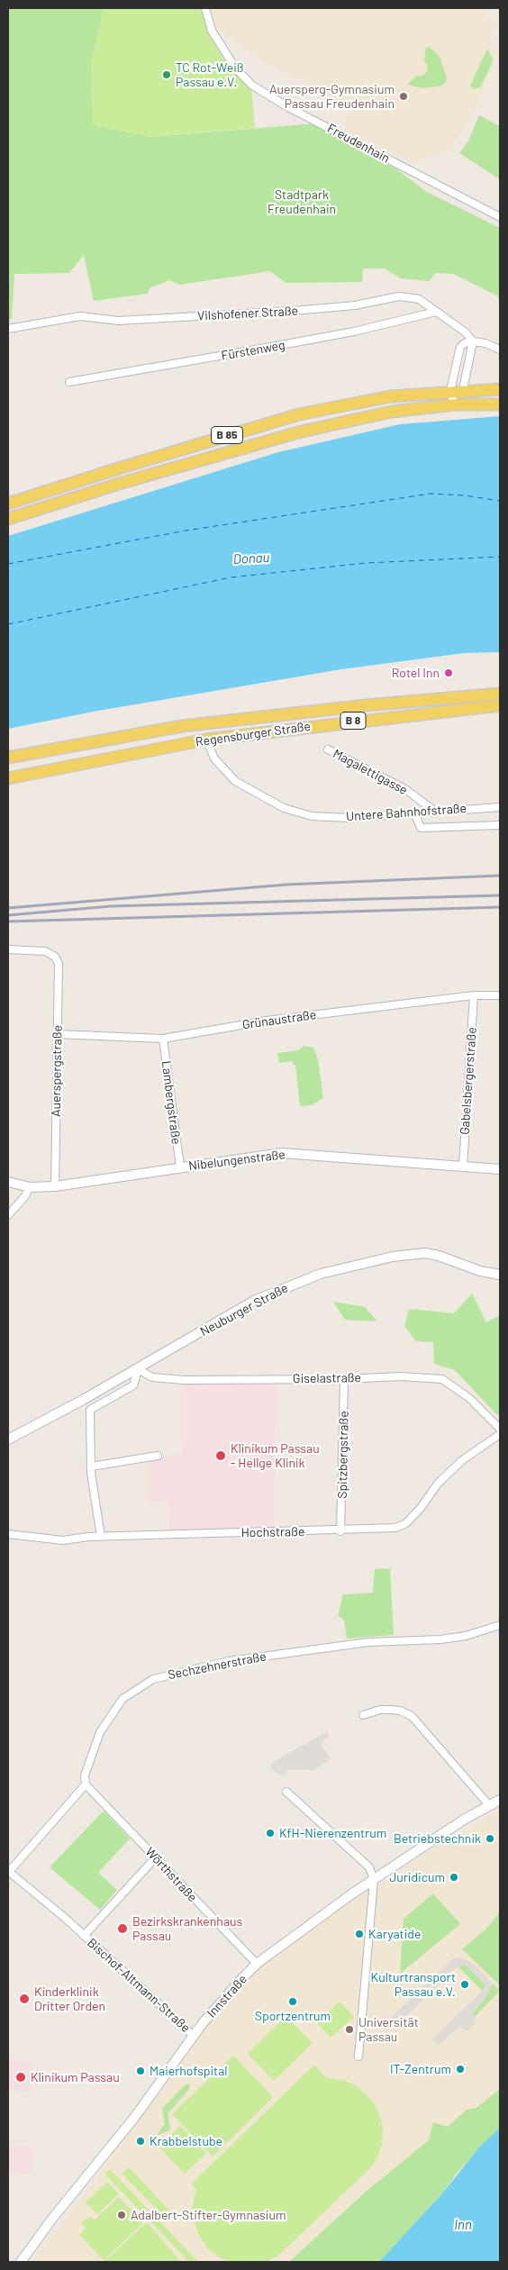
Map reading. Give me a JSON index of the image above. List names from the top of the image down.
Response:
{
  "streets": {
    "main road": ["B 85", "B 8", "Regensburger Straße"],
    "street": [
      "Freudenhain",
      "Vilshofener Straße",
      "Fürstenweg",
      "Magalettigasse",
      "Untere Bahnhofstraße",
      "Grünaustraße",
      "Auerspergstraße",
      "Gabelsbergerstraße",
      "Lambergstraße",
      "Nibelungenstraße",
      "Neuburger Straße",
      "Giselastraße",
      "Spitzbergstraße",
      "Hochstraße",
      "Sechzehnerstraße",
      "Wörthstraße",
      "Bischof-Altmann-Straße",
      "Innstraße"
    ]
  },
  "crossings": [
    ["Vilshofener Straße", "Fürstenweg"],
    ["Regensburger Straße", "Untere Bahnhofstraße"],
    ["Magalettigasse", "Untere Bahnhofstraße"],
    ["Grünaustraße", "Auerspergstraße"],
    ["Grünaustraße", "Gabelsbergerstraße"],
    ["Grünaustraße", "Lambergstraße"],
    ["Auerspergstraße", "Nibelungenstraße"],
    ["Gabelsbergerstraße", "Nibelungenstraße"],
    ["Lambergstraße", "Nibelungenstraße"],
    ["Neuburger Straße", "Giselastraße"],
    ["Giselastraße", "Spitzbergstraße"],
    ["Spitzbergstraße", "Hochstraße"],
    ["Sechzehnerstraße", "Wörthstraße"],
    ["Wörthstraße", "Bischof-Altmann-Straße"],
    ["Wörthstraße", "Innstraße"],
    ["Bischof-Altmann-Straße", "Innstraße"]
  ],
  "water": ["Donau", "Inn"],
  "parks": ["Stadtpark Freudenhain"],
  "places": [
    "TC Rot-Weiß Passau e.V.",
    "Auersperg-Gymnasium Passau Freudenhain",
    "Rotel Inn",
    "Klinikum Passau - Hellge Klinik",
    "KfH-Nierenzentrum",
    "Betriebstechnik",
    "Juridicum",
    "Bezirkskrankenhaus Passau",
    "Karyatide",
    "Kulturtransport Passau e.V.",
    "Kinderklinik Dritter Orden",
    "Sportzentrum",
    "Universität Passau",
    "IT-Zentrum",
    "Maierhofspital",
    "Klinikum Passau",
    "Krabbelstube",
    "Adalbert-Stifter-Gymnasium"
  ]
}
